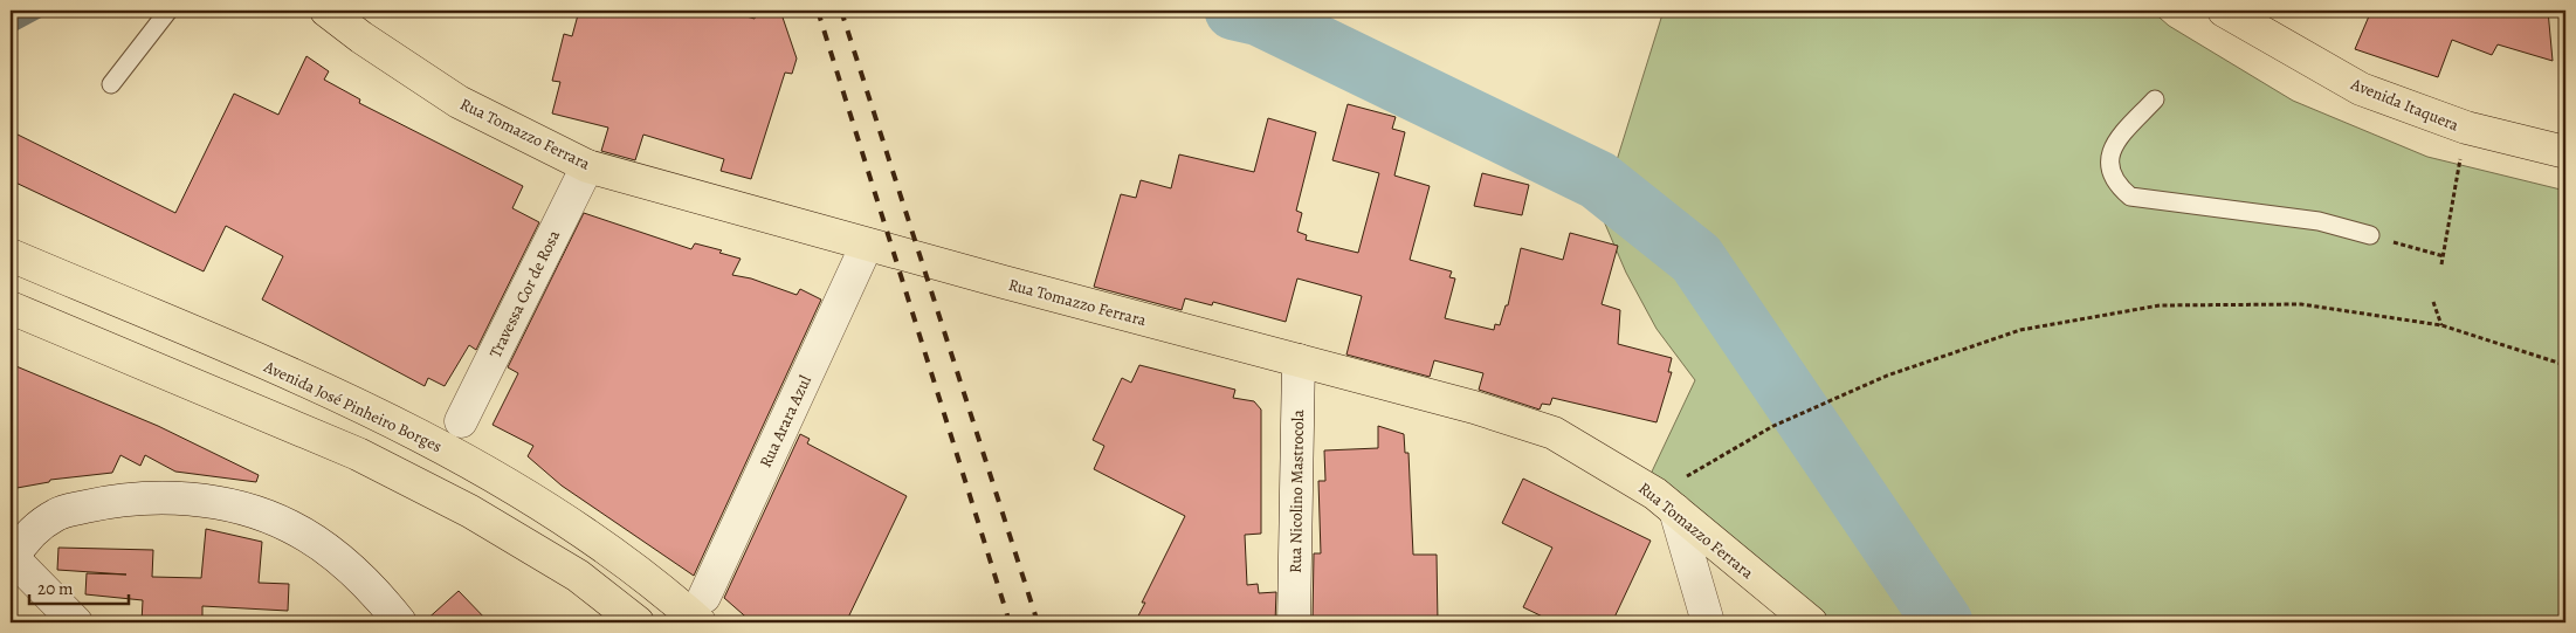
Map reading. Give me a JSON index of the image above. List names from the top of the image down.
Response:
{
  "streets": {
    "main road": ["Avenida Itaquera", "Rua Tomazzo Ferrara", "Avenida José Pinheiro Borges"],
    "street": ["Travessa Cor de Rosa", "Rua Arara Azul", "Rua Nicolino Mastrocola"]
  },
  "crossings": [
    ["Rua Tomazzo Ferrara", "Travessa Cor de Rosa"],
    ["Rua Tomazzo Ferrara", "Rua Arara Azul"],
    ["Rua Tomazzo Ferrara", "Rua Nicolino Mastrocola"],
    ["Avenida José Pinheiro Borges", "Rua Arara Azul"]
  ],
  "scale_bar": "20 m"
}
